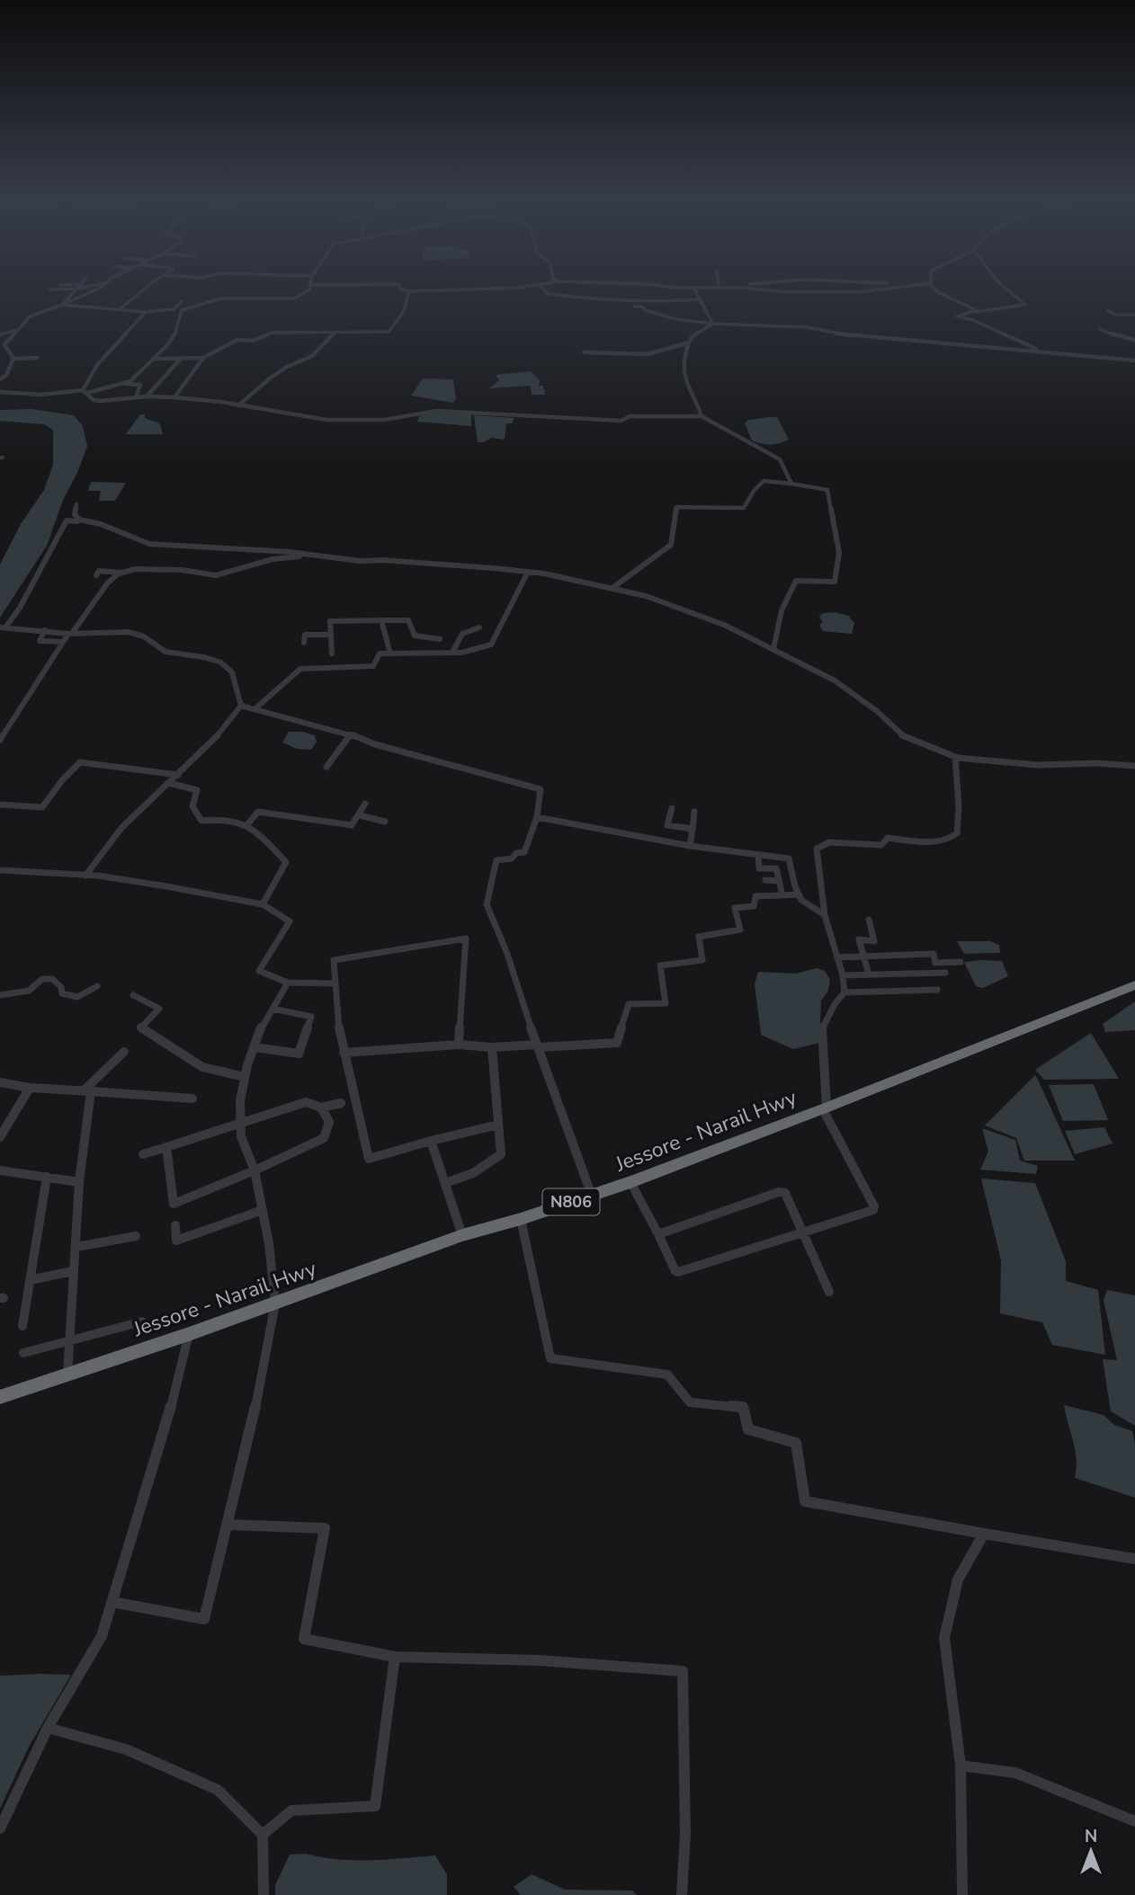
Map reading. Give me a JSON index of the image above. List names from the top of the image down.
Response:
{
  "streets": {
    "highway": ["Jessore - Narail Hwy", "N806"]
  },
  "north": "top"
}
